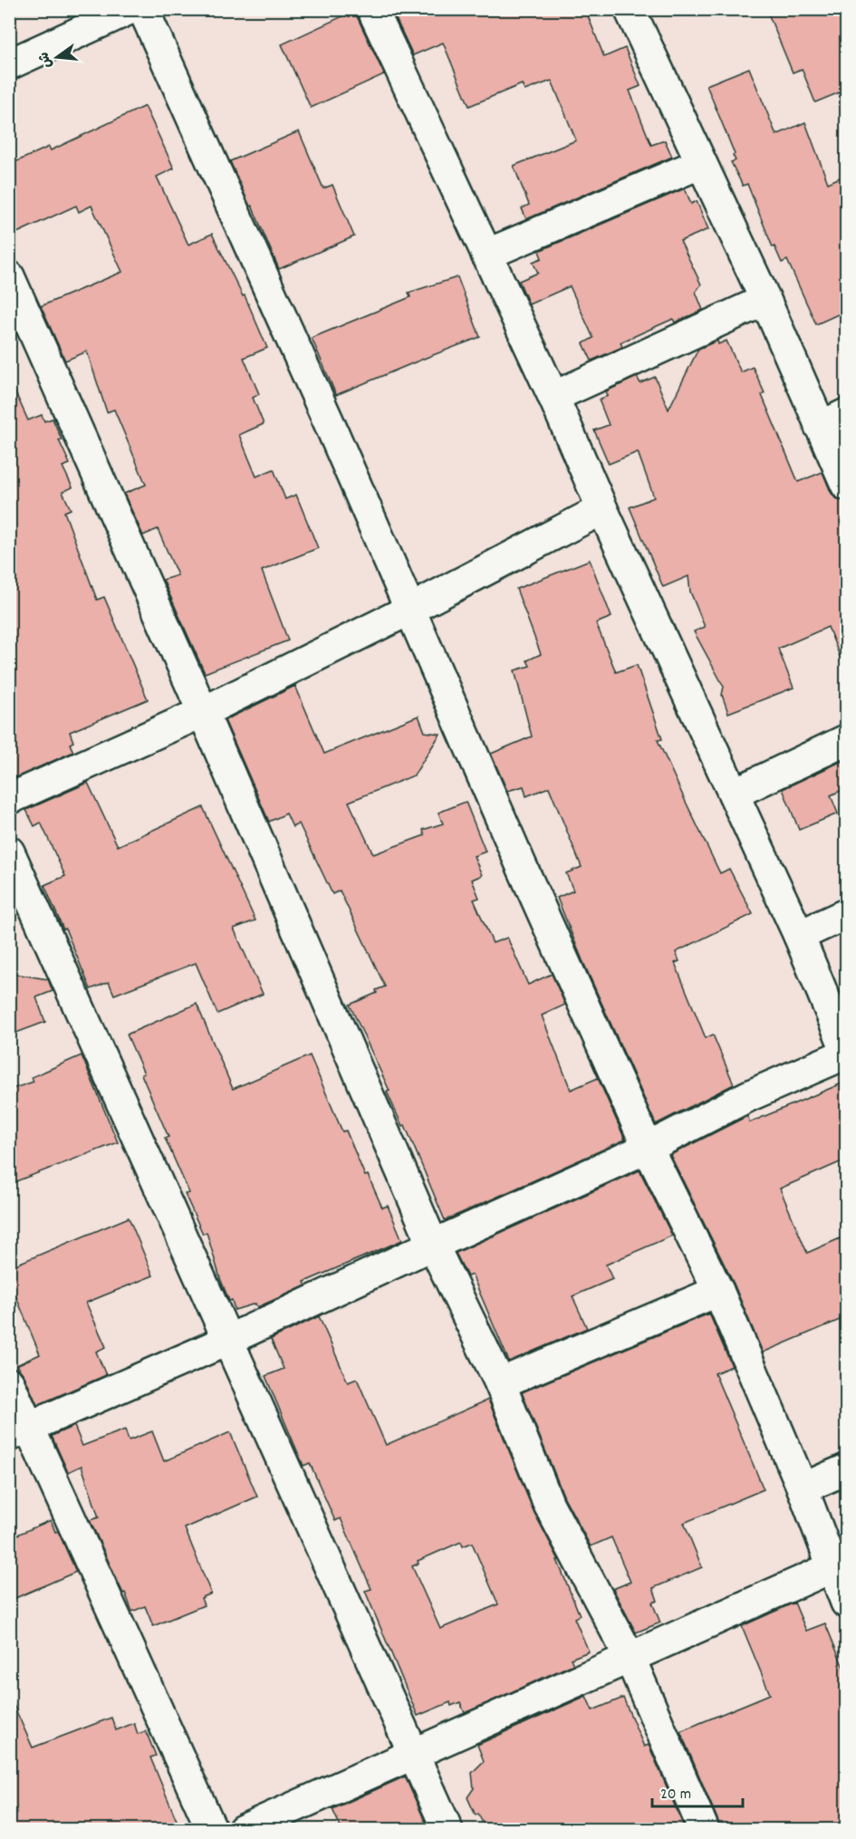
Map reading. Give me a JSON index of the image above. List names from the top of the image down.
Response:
{
  "scale_bar": "20 m",
  "north": "left"
}
